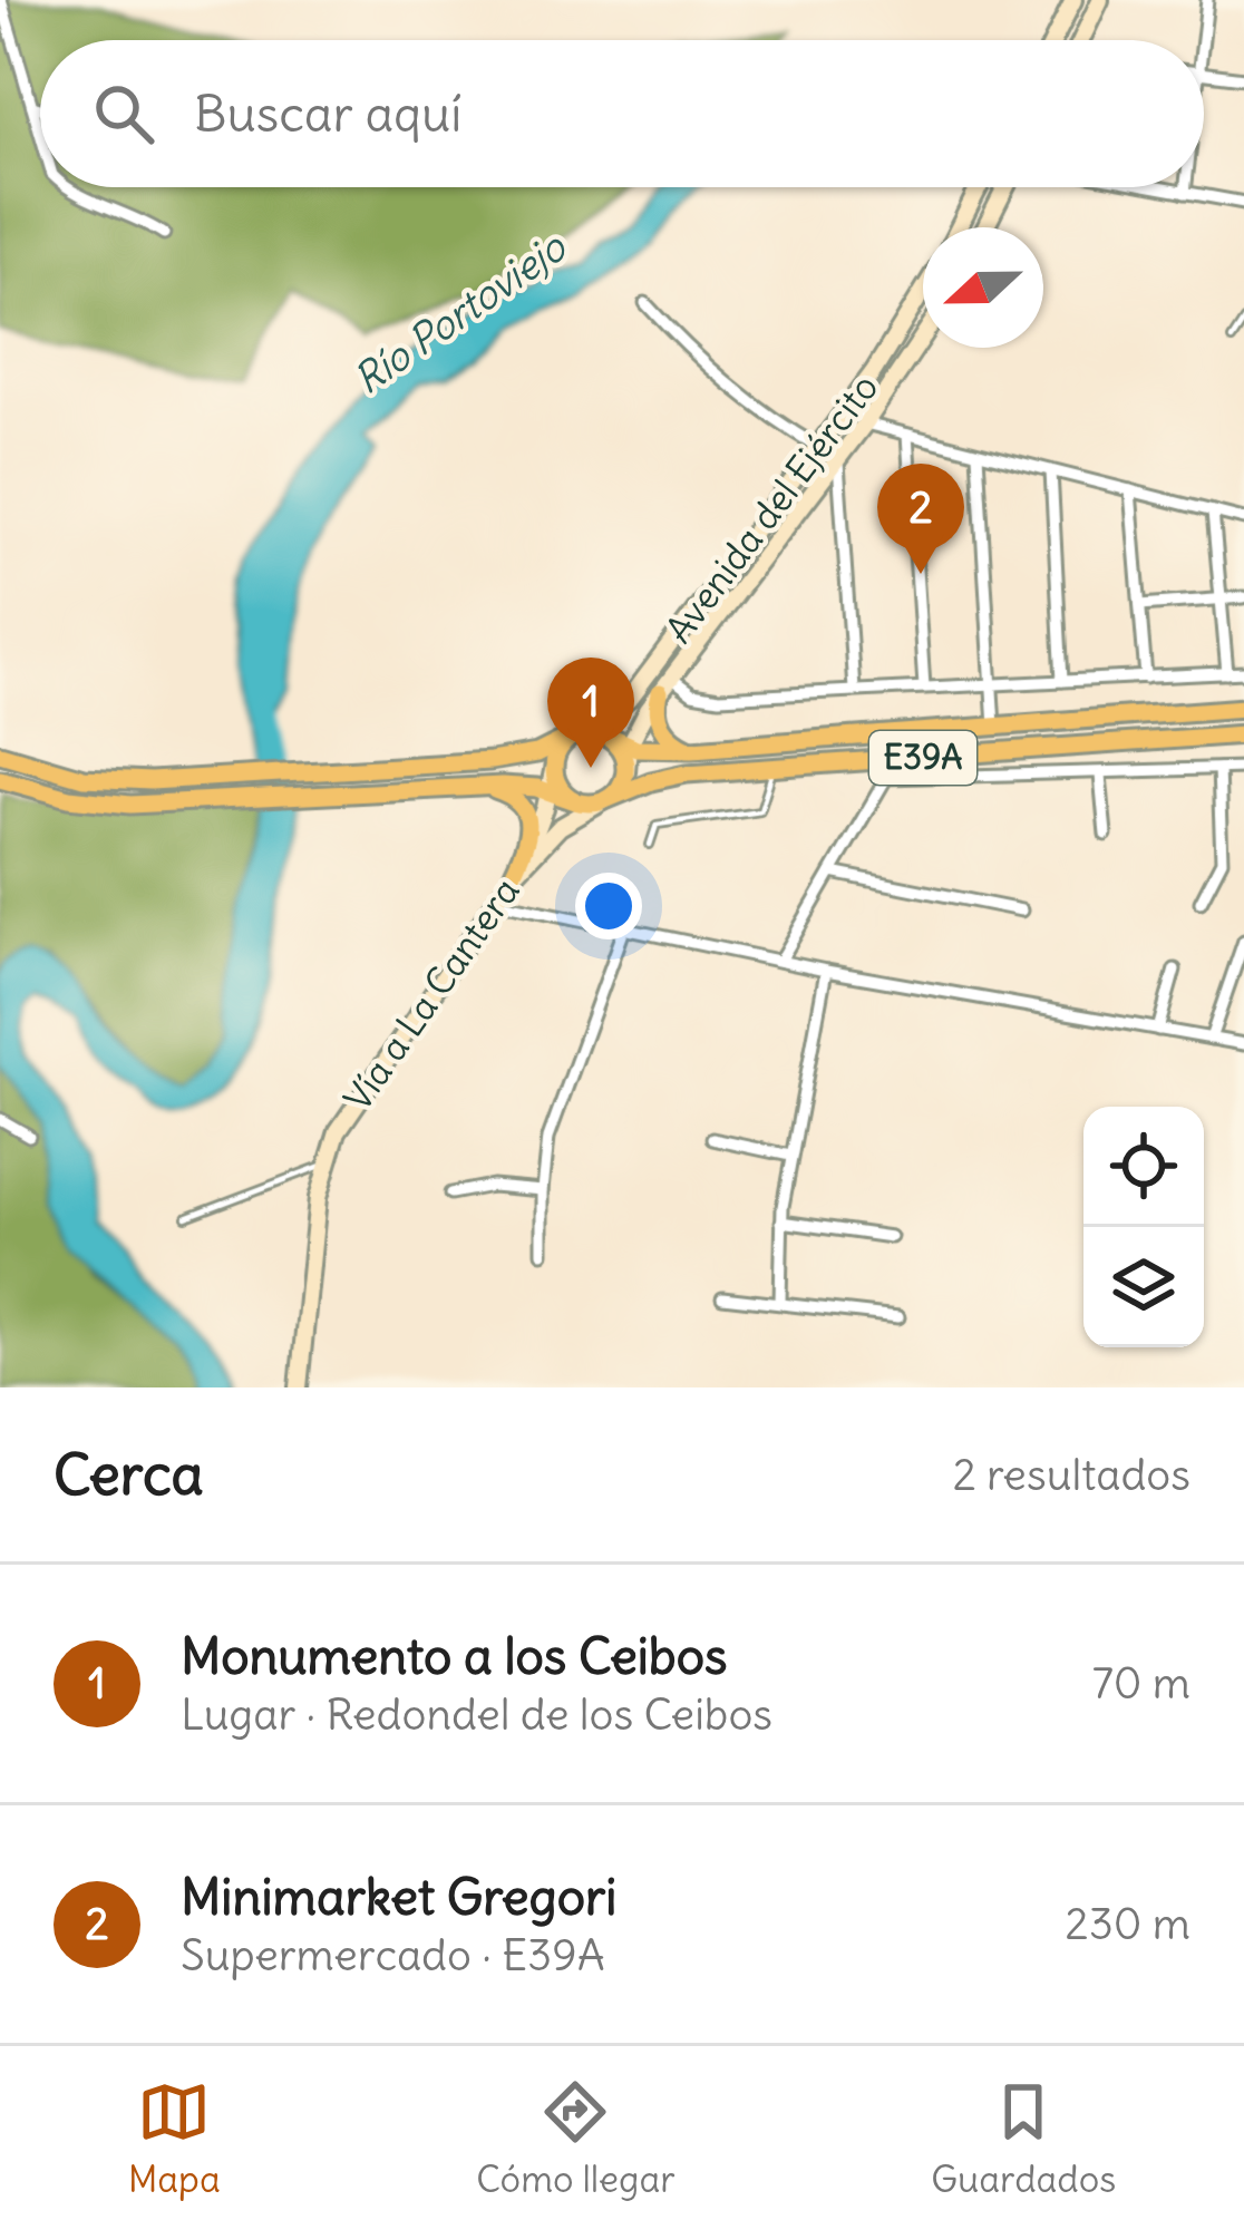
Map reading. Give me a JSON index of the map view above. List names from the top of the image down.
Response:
{
  "streets": {
    "main road": ["Avenida del Ejército", "E39A", "Vía a La Cantera"]
  },
  "crossings": [
    ["Avenida del Ejército", "E39A"],
    ["Avenida del Ejército", "Vía a La Cantera"],
    ["E39A", "Vía a La Cantera"]
  ],
  "water": ["Río Portoviejo"],
  "north": "left",
  "page": {
    "search": "Buscar aquí",
    "pins": ["2", "1"],
    "heading": ["Cerca", "2 resultados"],
    "list": [
      {
        "mark": "1",
        "name": "Monumento a los Ceibos",
        "note": "Lugar · Redondel de los Ceibos",
        "value": "70 m"
      },
      {
        "mark": "2",
        "name": "Minimarket Gregori",
        "note": "Supermercado · E39A",
        "value": "230 m"
      }
    ],
    "nav": ["Mapa", "Cómo llegar", "Guardados"]
  }
}
